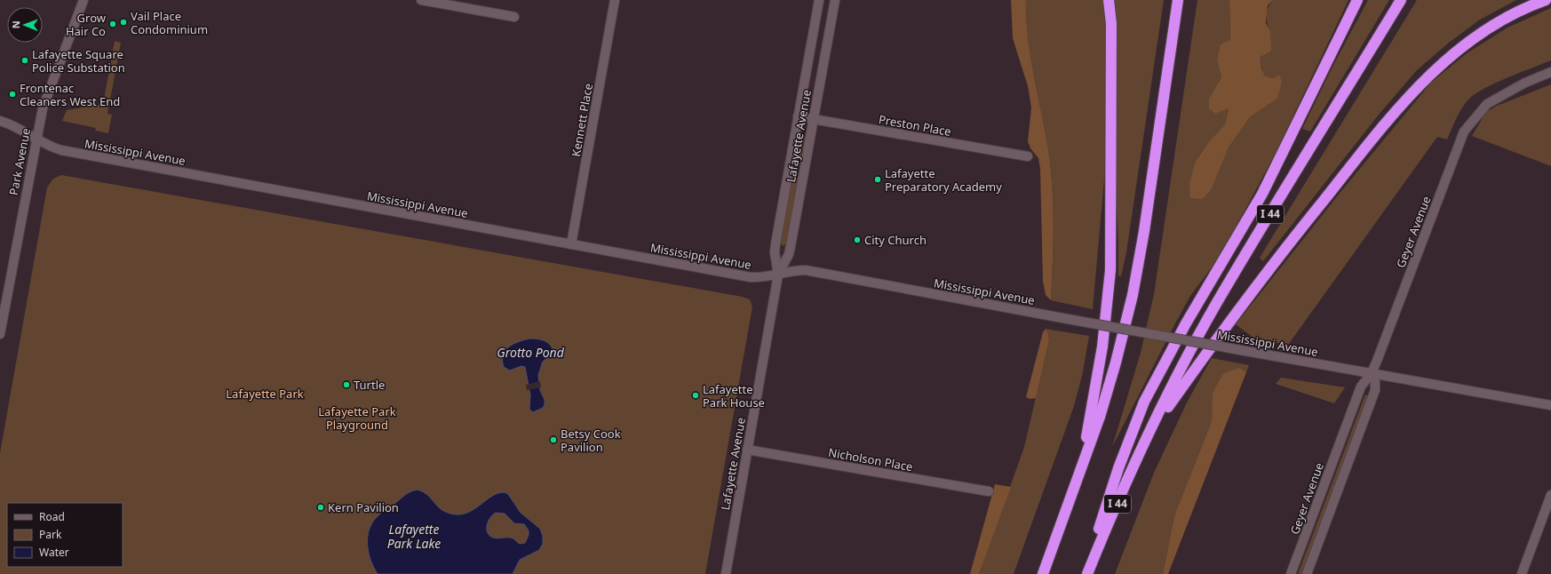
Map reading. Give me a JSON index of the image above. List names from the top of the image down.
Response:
{
  "streets": {
    "highway": ["I 44"],
    "street": [
      "Kennett Place",
      "Preston Place",
      "Lafayette Avenue",
      "Mississippi Avenue",
      "Park Avenue",
      "Geyer Avenue",
      "Nicholson Place"
    ]
  },
  "crossings": [
    ["Kennett Place", "Mississippi Avenue"],
    ["Preston Place", "Lafayette Avenue"],
    ["Lafayette Avenue", "Mississippi Avenue"],
    ["Lafayette Avenue", "Nicholson Place"],
    ["Mississippi Avenue", "Park Avenue"],
    ["Mississippi Avenue", "Geyer Avenue"]
  ],
  "water": ["Grotto Pond", "Lafayette Park Lake"],
  "parks": ["Lafayette Park", "Lafayette Park Playground"],
  "places": [
    "Vail Place Condominium",
    "Grow Hair Co",
    "Lafayette Square Police Substation",
    "Frontenac Cleaners West End",
    "Lafayette Preparatory Academy",
    "City Church",
    "Turtle",
    "Lafayette Park House",
    "Betsy Cook Pavilion",
    "Kern Pavilion"
  ],
  "legend": ["Road", "Park", "Water"],
  "north": "left"
}
